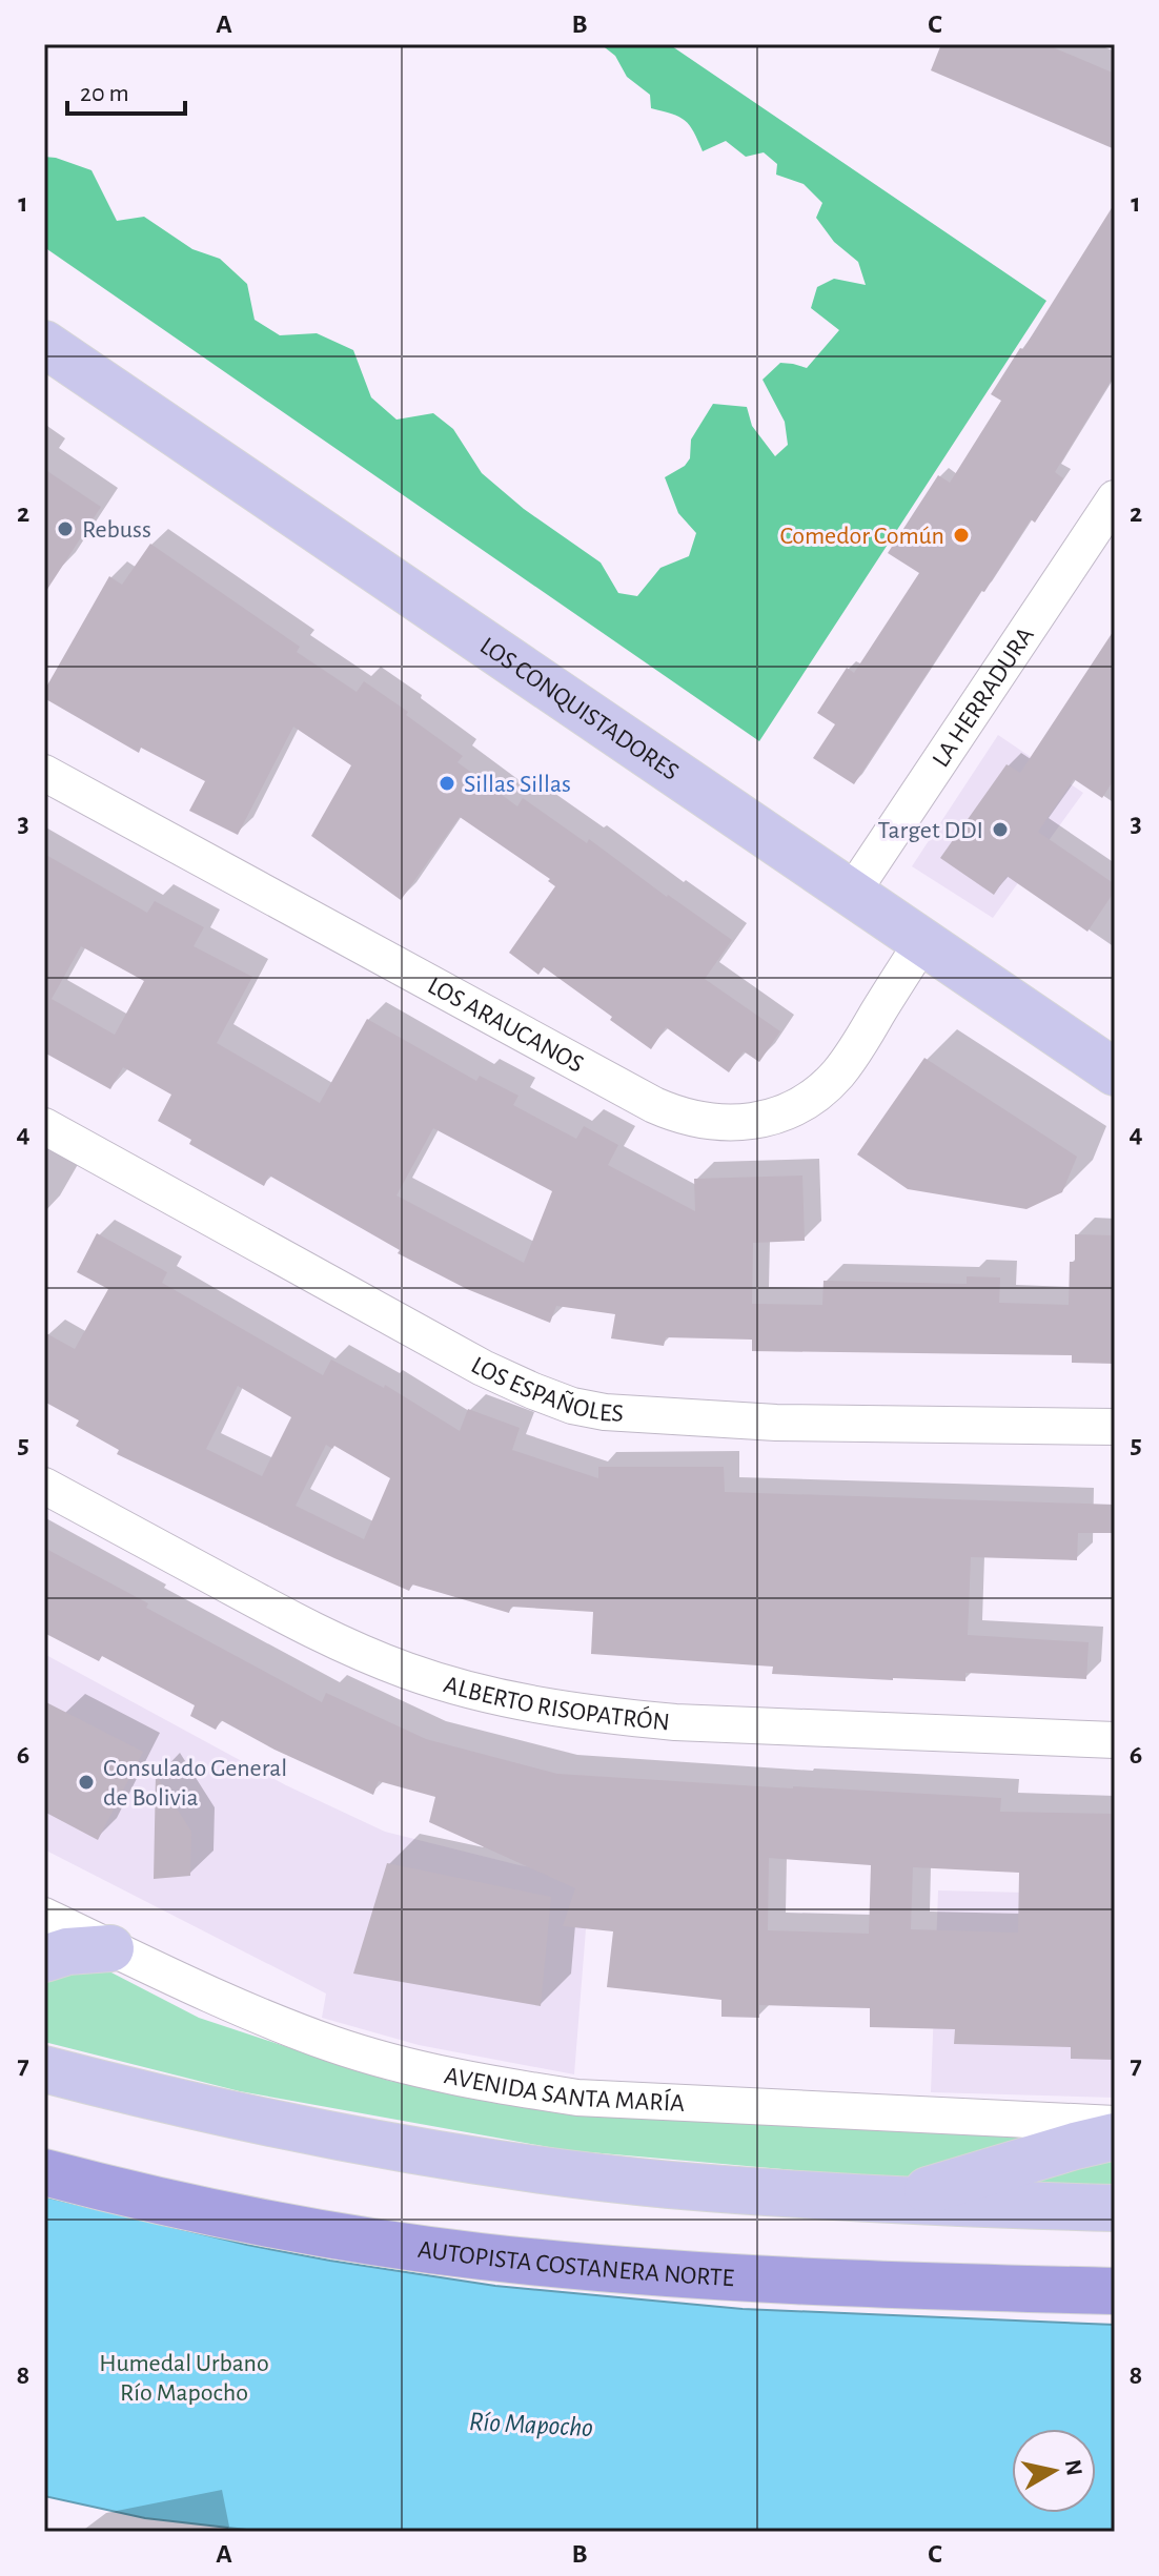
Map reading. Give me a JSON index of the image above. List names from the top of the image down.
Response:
{
  "streets": {
    "highway": ["AUTOPISTA COSTANERA NORTE"],
    "main road": ["LOS CONQUISTADORES"],
    "street": [
      "LA HERRADURA",
      "LOS ARAUCANOS",
      "LOS ESPAÑOLES",
      "ALBERTO RISOPATRÓN",
      "AVENIDA SANTA MARÍA"
    ]
  },
  "crossings": [
    ["LA HERRADURA", "LOS CONQUISTADORES"],
    ["LOS CONQUISTADORES", "LOS ARAUCANOS"]
  ],
  "water": ["Río Mapocho"],
  "parks": ["Humedal Urbano Río Mapocho"],
  "places": [
    "Rebuss",
    "Comedor Común",
    "Sillas Sillas",
    "Target DDI",
    "Consulado General de Bolivia"
  ],
  "scale_bar": "20 m",
  "north": "right",
  "grid": {
    "columns": ["A", "B", "C"],
    "rows": [
      "1",
      "2",
      "3",
      "4",
      "5",
      "6",
      "7",
      "8"
    ]
  }
}
